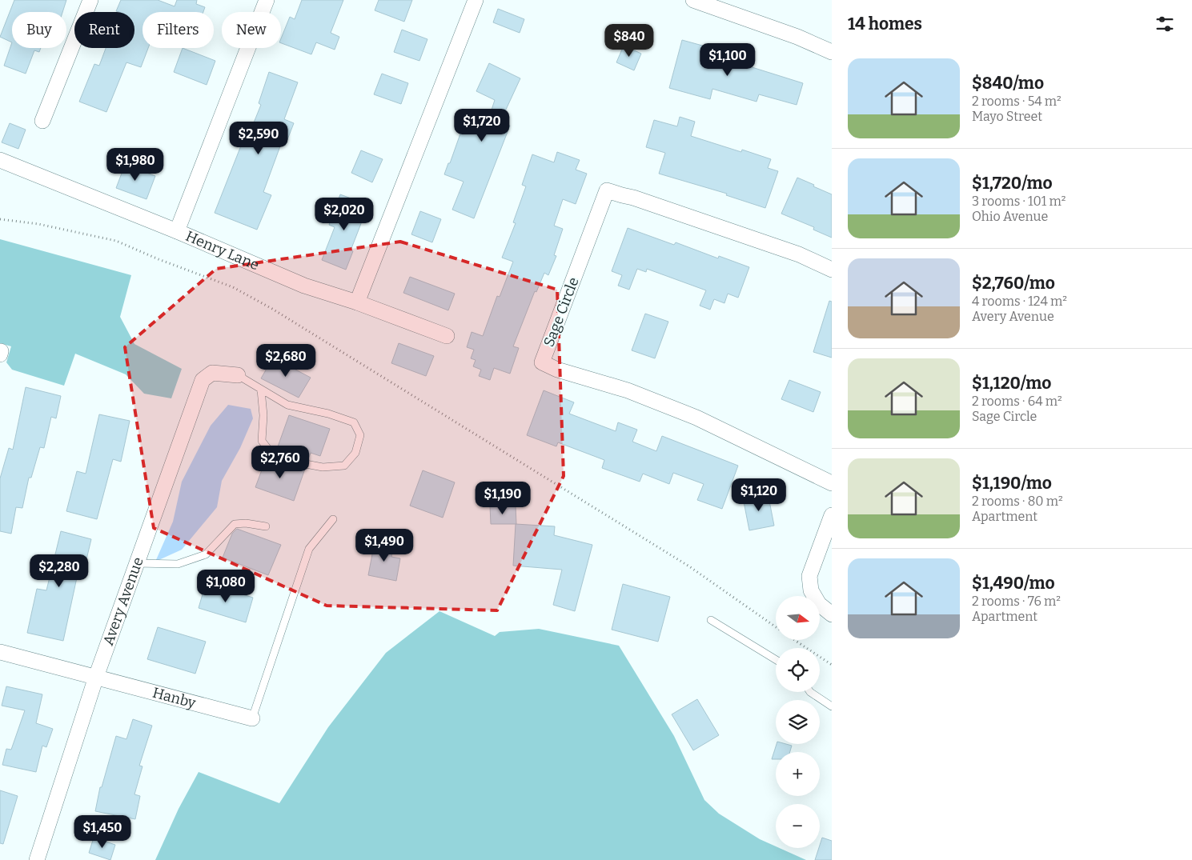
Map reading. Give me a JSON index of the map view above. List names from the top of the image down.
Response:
{
  "streets": {
    "street": [
      "Henry Lane",
      "Sage Circle",
      "Avery Avenue",
      "Hanby"
    ]
  },
  "crossings": [
    ["Avery Avenue", "Hanby"]
  ],
  "north": "right",
  "page": {
    "heading": "14 homes",
    "chip": [
      "Buy",
      "Rent",
      "Filters",
      "New"
    ],
    "price": [
      "$840",
      "$1,100",
      "$1,720",
      "$2,590",
      "$1,980",
      "$2,020",
      "$2,680",
      "$2,760",
      "$1,120",
      "$1,190",
      "$1,490",
      "$2,280",
      "$1,080",
      "$1,450"
    ],
    "list": [
      {
        "name": "$840/mo",
        "note": "2 rooms · 54 m² · Mayo Street"
      },
      {
        "name": "$1,720/mo",
        "note": "3 rooms · 101 m² · Ohio Avenue"
      },
      {
        "name": "$2,760/mo",
        "note": "4 rooms · 124 m² · Avery Avenue"
      },
      {
        "name": "$1,120/mo",
        "note": "2 rooms · 64 m² · Sage Circle"
      },
      {
        "name": "$1,190/mo",
        "note": "2 rooms · 80 m² · Apartment"
      },
      {
        "name": "$1,490/mo",
        "note": "2 rooms · 76 m² · Apartment"
      }
    ],
    "map_buttons": ["+", "−"]
  }
}
